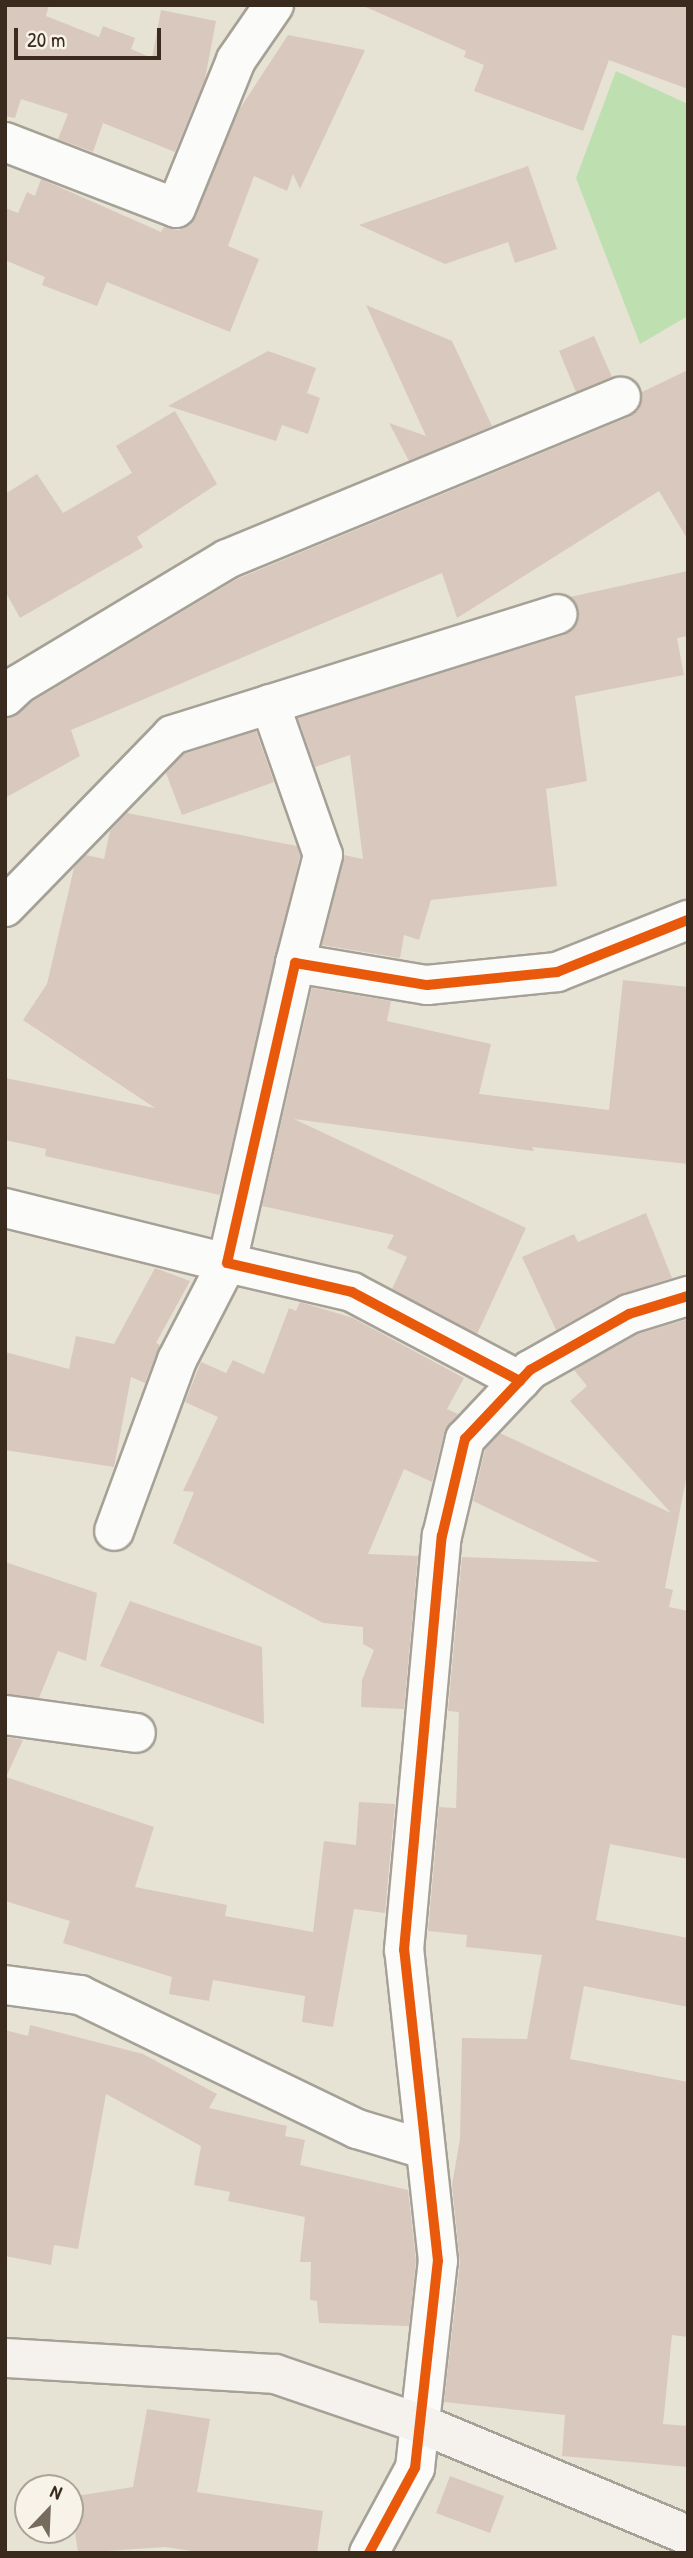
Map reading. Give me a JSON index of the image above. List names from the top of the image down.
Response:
{
  "scale_bar": "20 m",
  "north": "top right"
}
